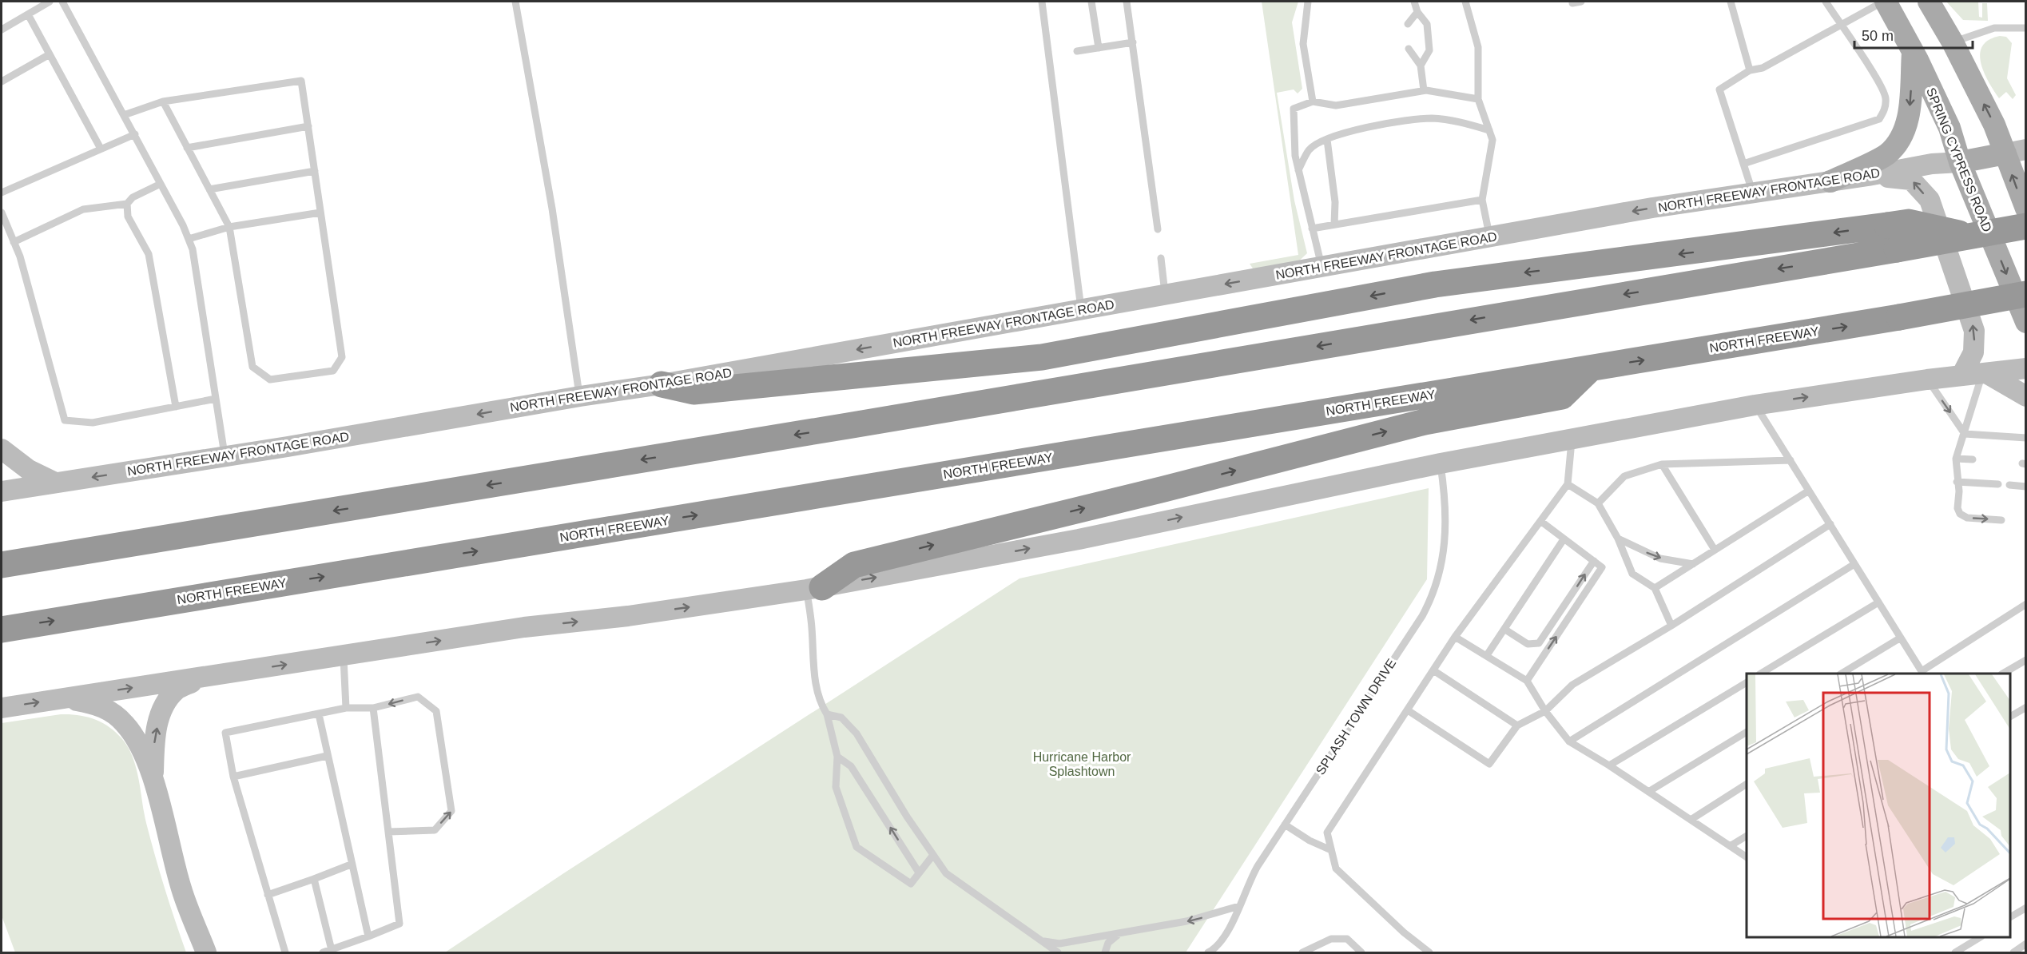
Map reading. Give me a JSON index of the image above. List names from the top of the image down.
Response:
{
  "streets": {
    "highway": ["NORTH FREEWAY"],
    "main road": ["SPRING CYPRESS ROAD", "NORTH FREEWAY FRONTAGE ROAD"],
    "lane": ["SPLASH TOWN DRIVE"]
  },
  "crossings": [
    ["SPRING CYPRESS ROAD", "NORTH FREEWAY FRONTAGE ROAD"]
  ],
  "one_way": ["NORTH FREEWAY FRONTAGE ROAD"],
  "parks": ["Hurricane Harbor Splashtown"],
  "scale_bar": "50 m"
}
